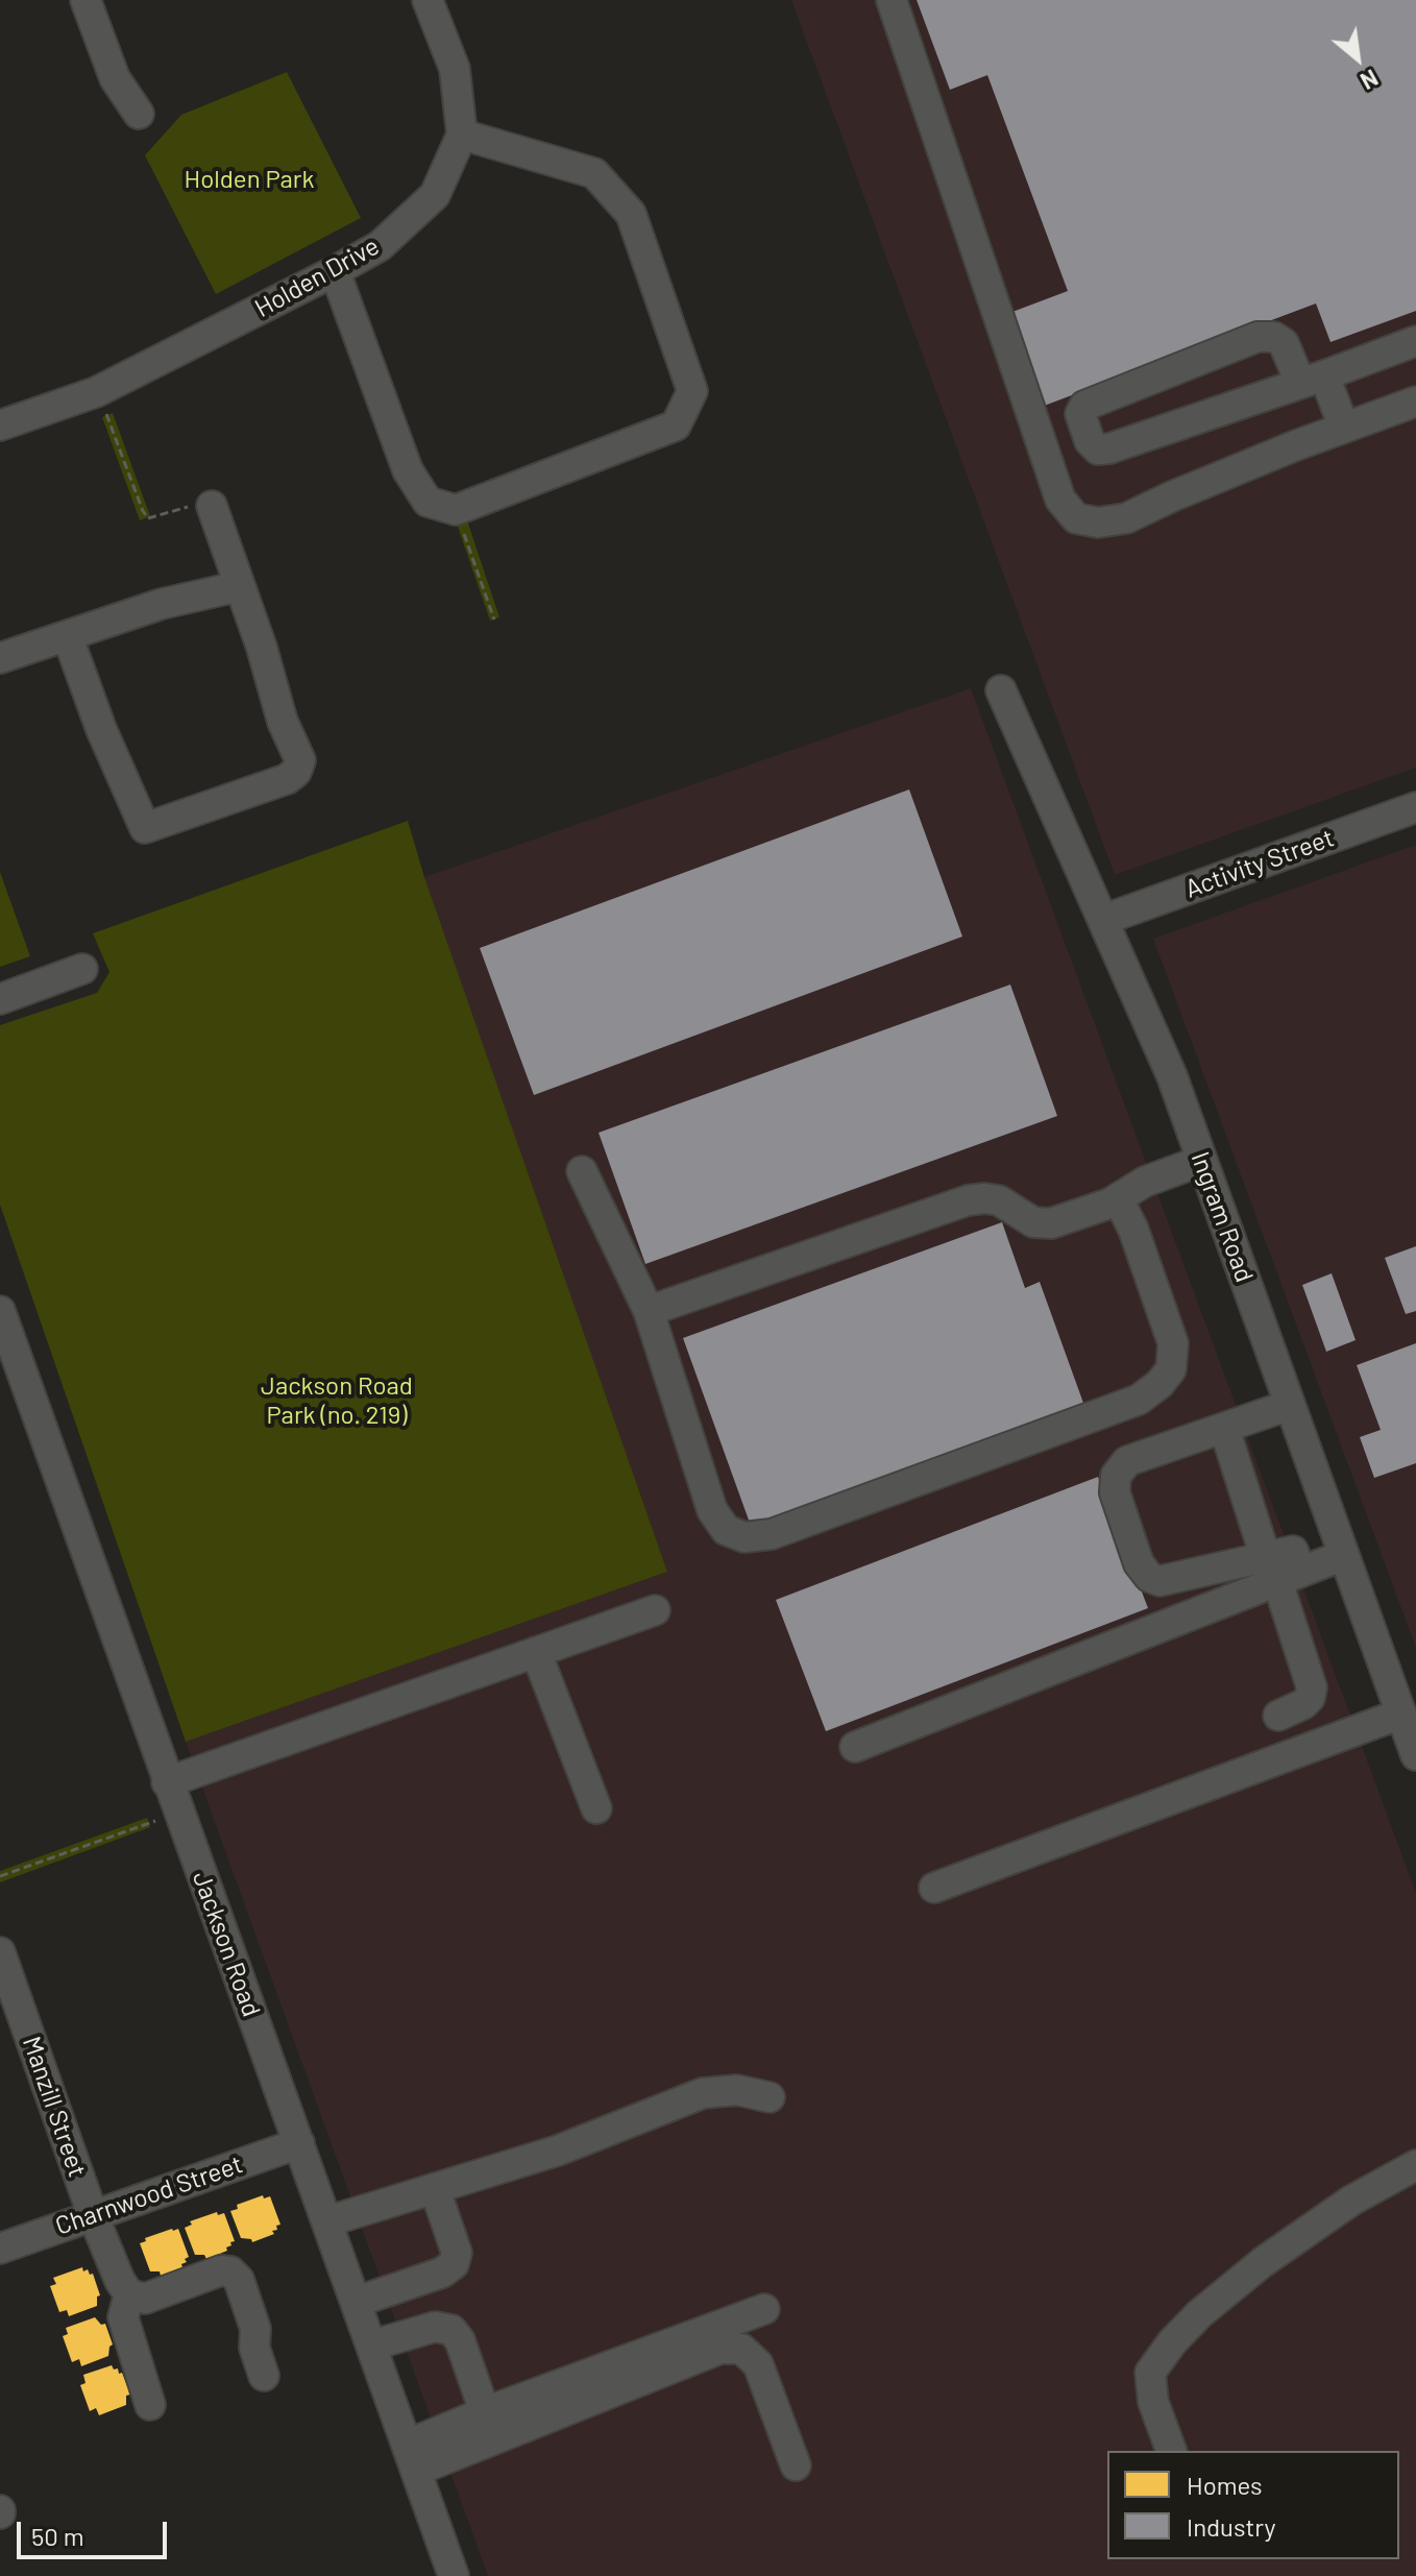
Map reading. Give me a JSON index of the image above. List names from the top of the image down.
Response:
{
  "streets": {
    "street": [
      "Holden Drive",
      "Activity Street",
      "Ingram Road",
      "Jackson Road",
      "Manzill Street",
      "Charnwood Street"
    ]
  },
  "crossings": [
    ["Activity Street", "Ingram Road"],
    ["Jackson Road", "Charnwood Street"],
    ["Manzill Street", "Charnwood Street"]
  ],
  "parks": ["Holden Park", "Jackson Road Park (no. 219)"],
  "legend": ["Homes", "Industry"],
  "scale_bar": "50 m",
  "north": "bottom right"
}
